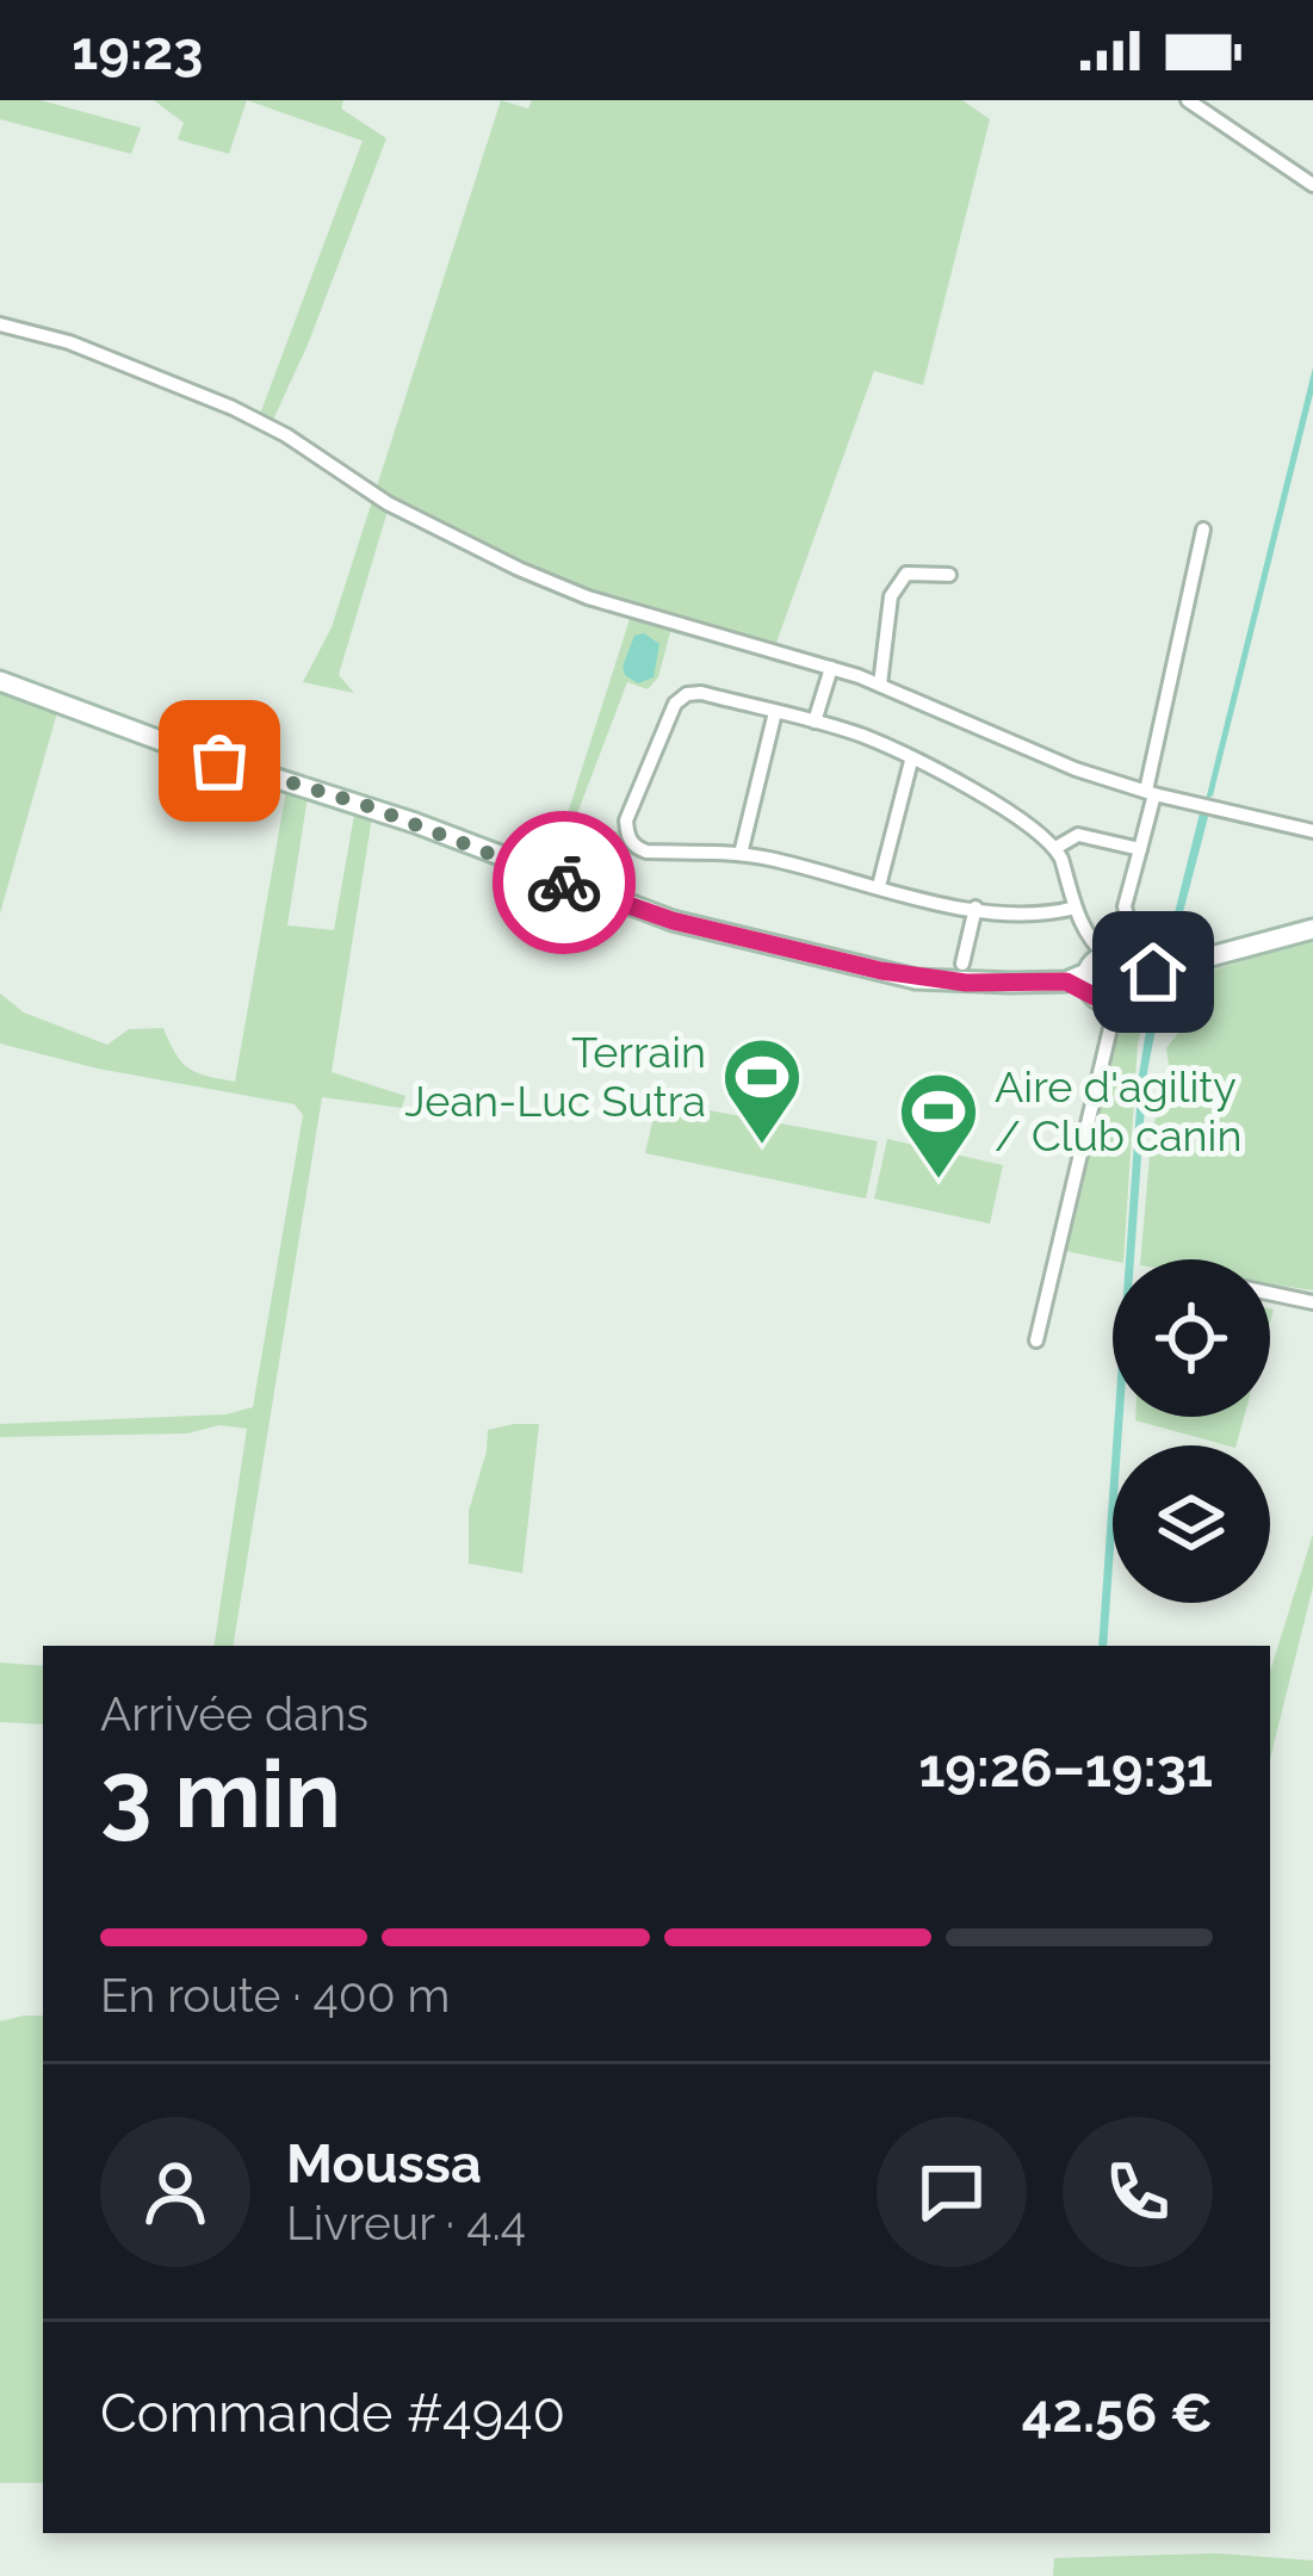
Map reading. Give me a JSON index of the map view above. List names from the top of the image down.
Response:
{
  "places": {
    "sports": ["Terrain Jean-Luc Sutra", "Aire d'agility / Club canin"]
  },
  "page": {
    "status": "19:23",
    "heading": ["3 min", "Arrivée dans", "19:26–19:31"],
    "panel": [
      "Moussa",
      "Livreur · 4.4",
      "Commande #4940",
      "42.56 €"
    ],
    "bar": "En route · 400 m"
  }
}
